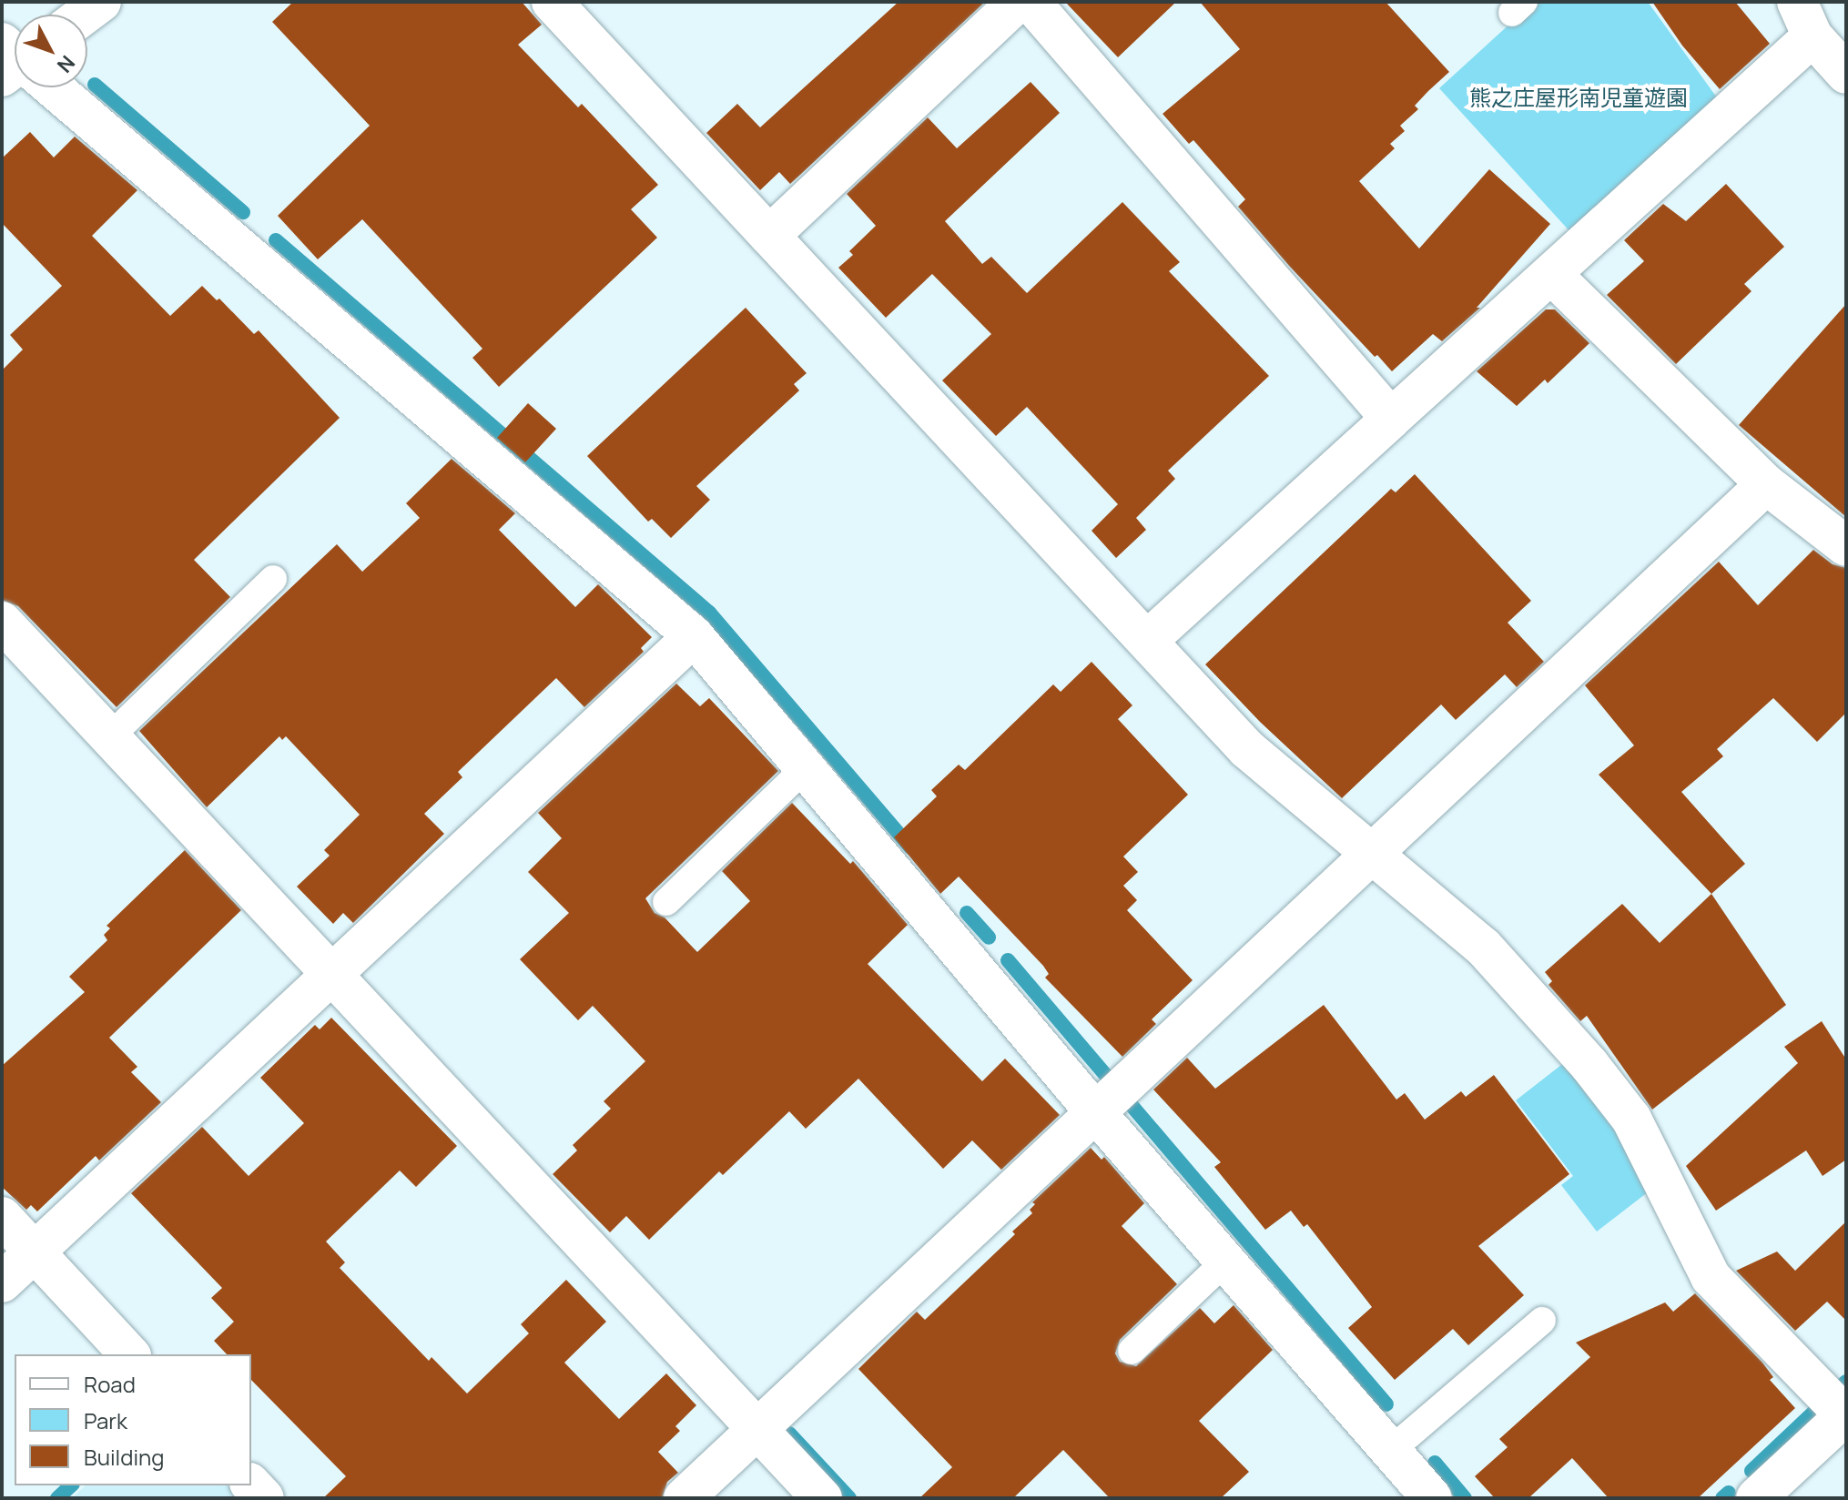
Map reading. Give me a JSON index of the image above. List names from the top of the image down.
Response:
{
  "parks": ["熊之庄屋形南児童遊園"],
  "legend": ["Road", "Park", "Building"],
  "north": "bottom right"
}
